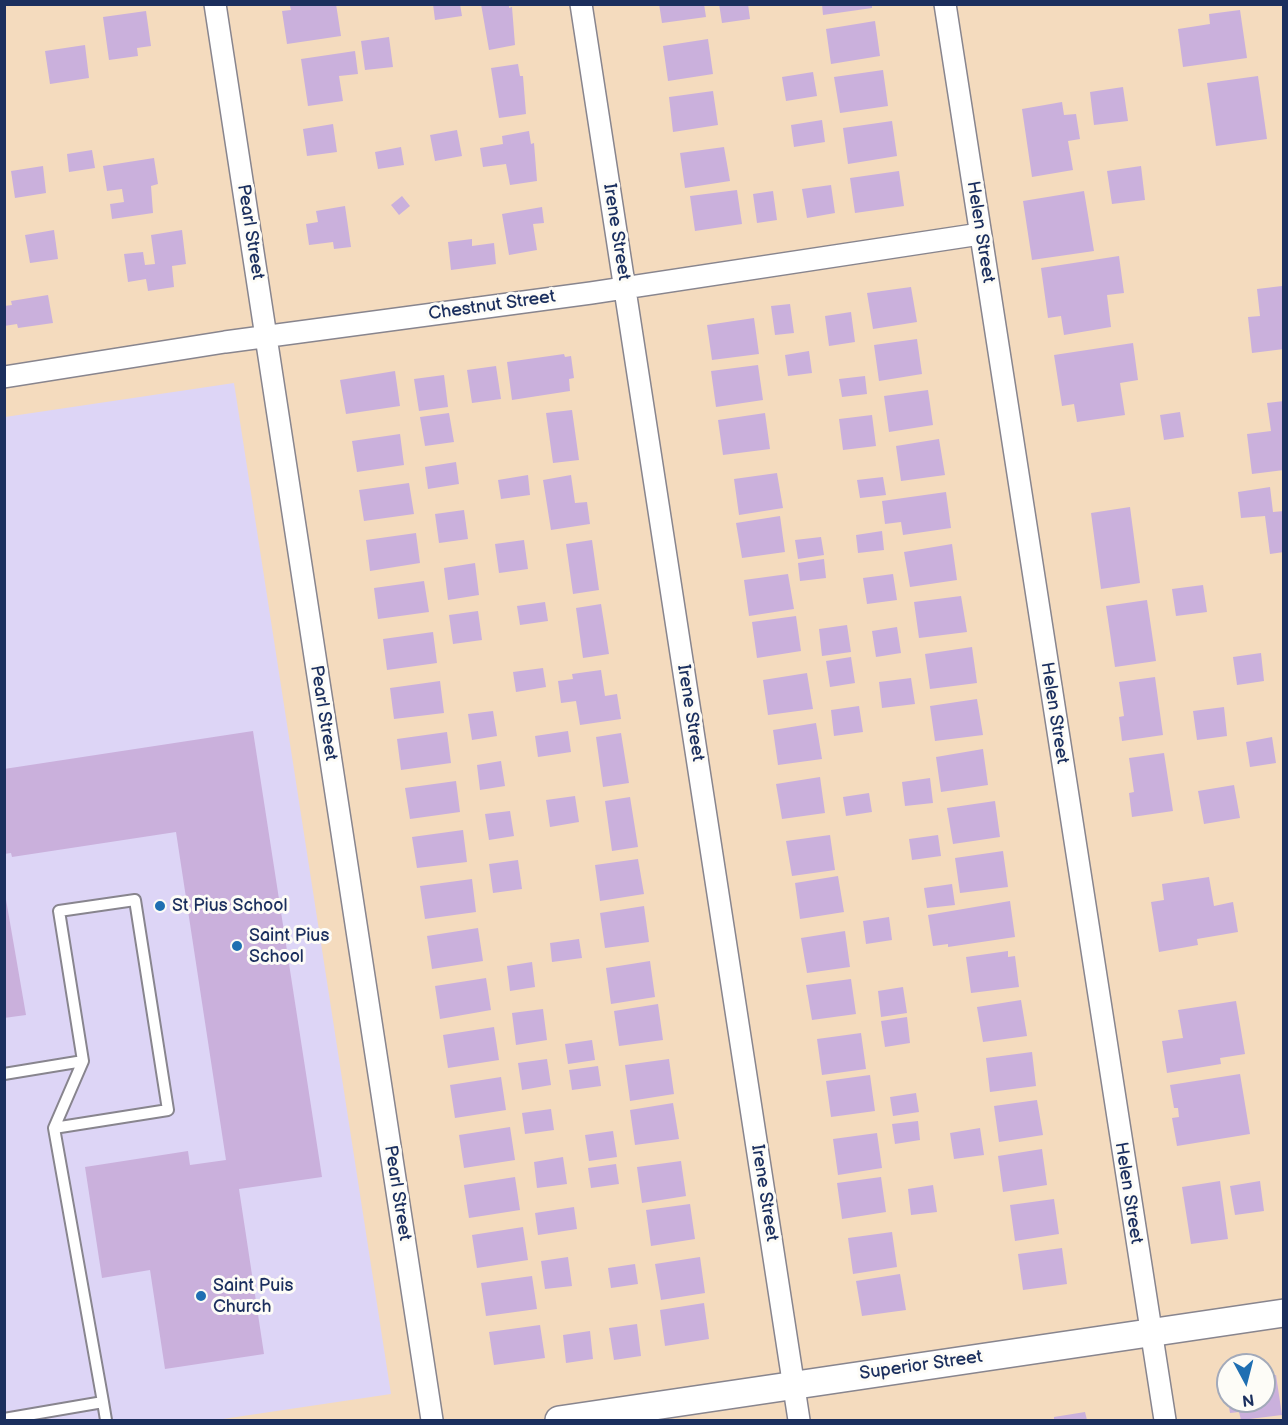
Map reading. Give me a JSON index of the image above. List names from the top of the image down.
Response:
{
  "streets": {
    "street": [
      "Pearl Street",
      "Irene Street",
      "Helen Street",
      "Chestnut Street",
      "Superior Street"
    ]
  },
  "crossings": [
    ["Pearl Street", "Chestnut Street"],
    ["Irene Street", "Chestnut Street"],
    ["Irene Street", "Superior Street"],
    ["Helen Street", "Chestnut Street"],
    ["Helen Street", "Superior Street"]
  ],
  "places": ["St Pius School", "Saint Pius School", "Saint Puis Church"],
  "north": "bottom"
}
